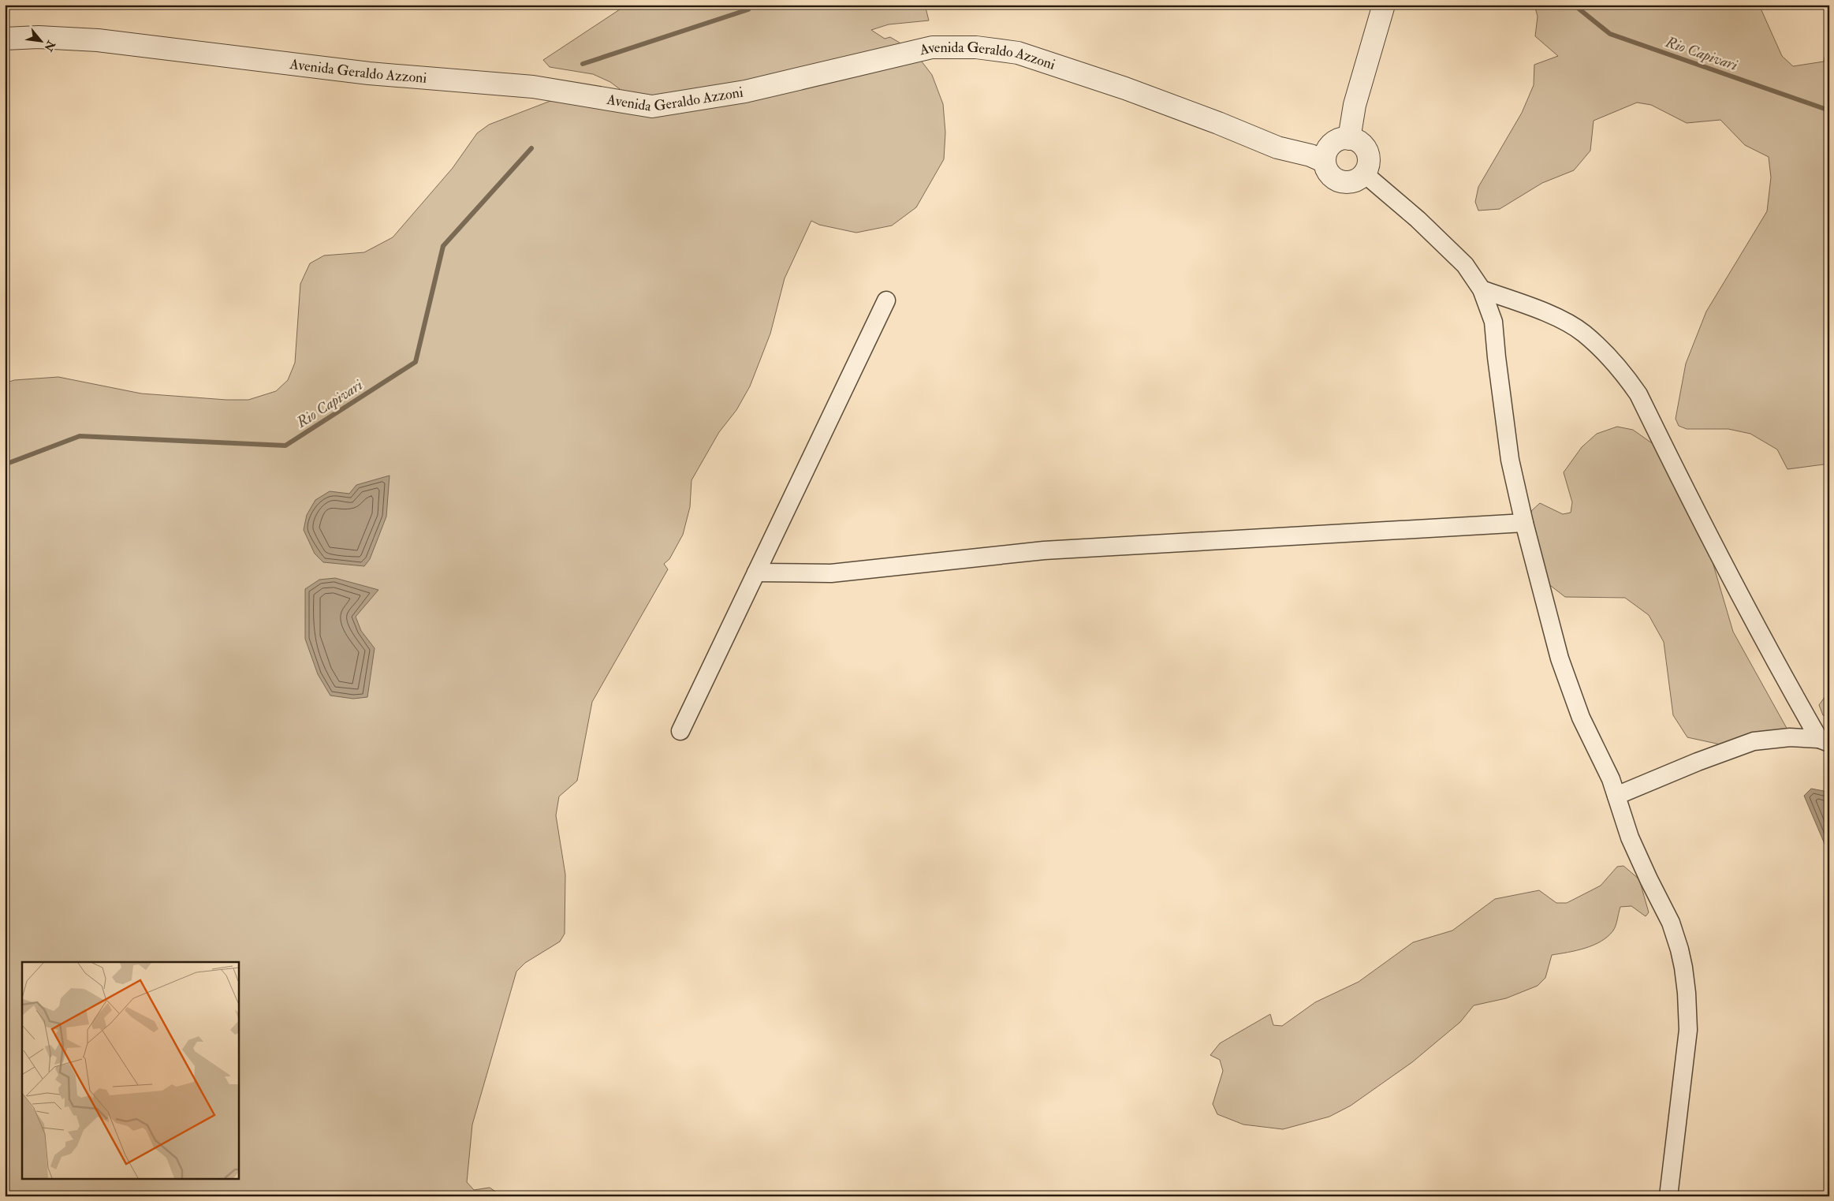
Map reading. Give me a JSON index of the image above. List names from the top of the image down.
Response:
{
  "streets": {
    "street": ["Avenida Geraldo Azzoni"]
  },
  "water": ["Rio Capivari"],
  "north": "bottom right"
}
